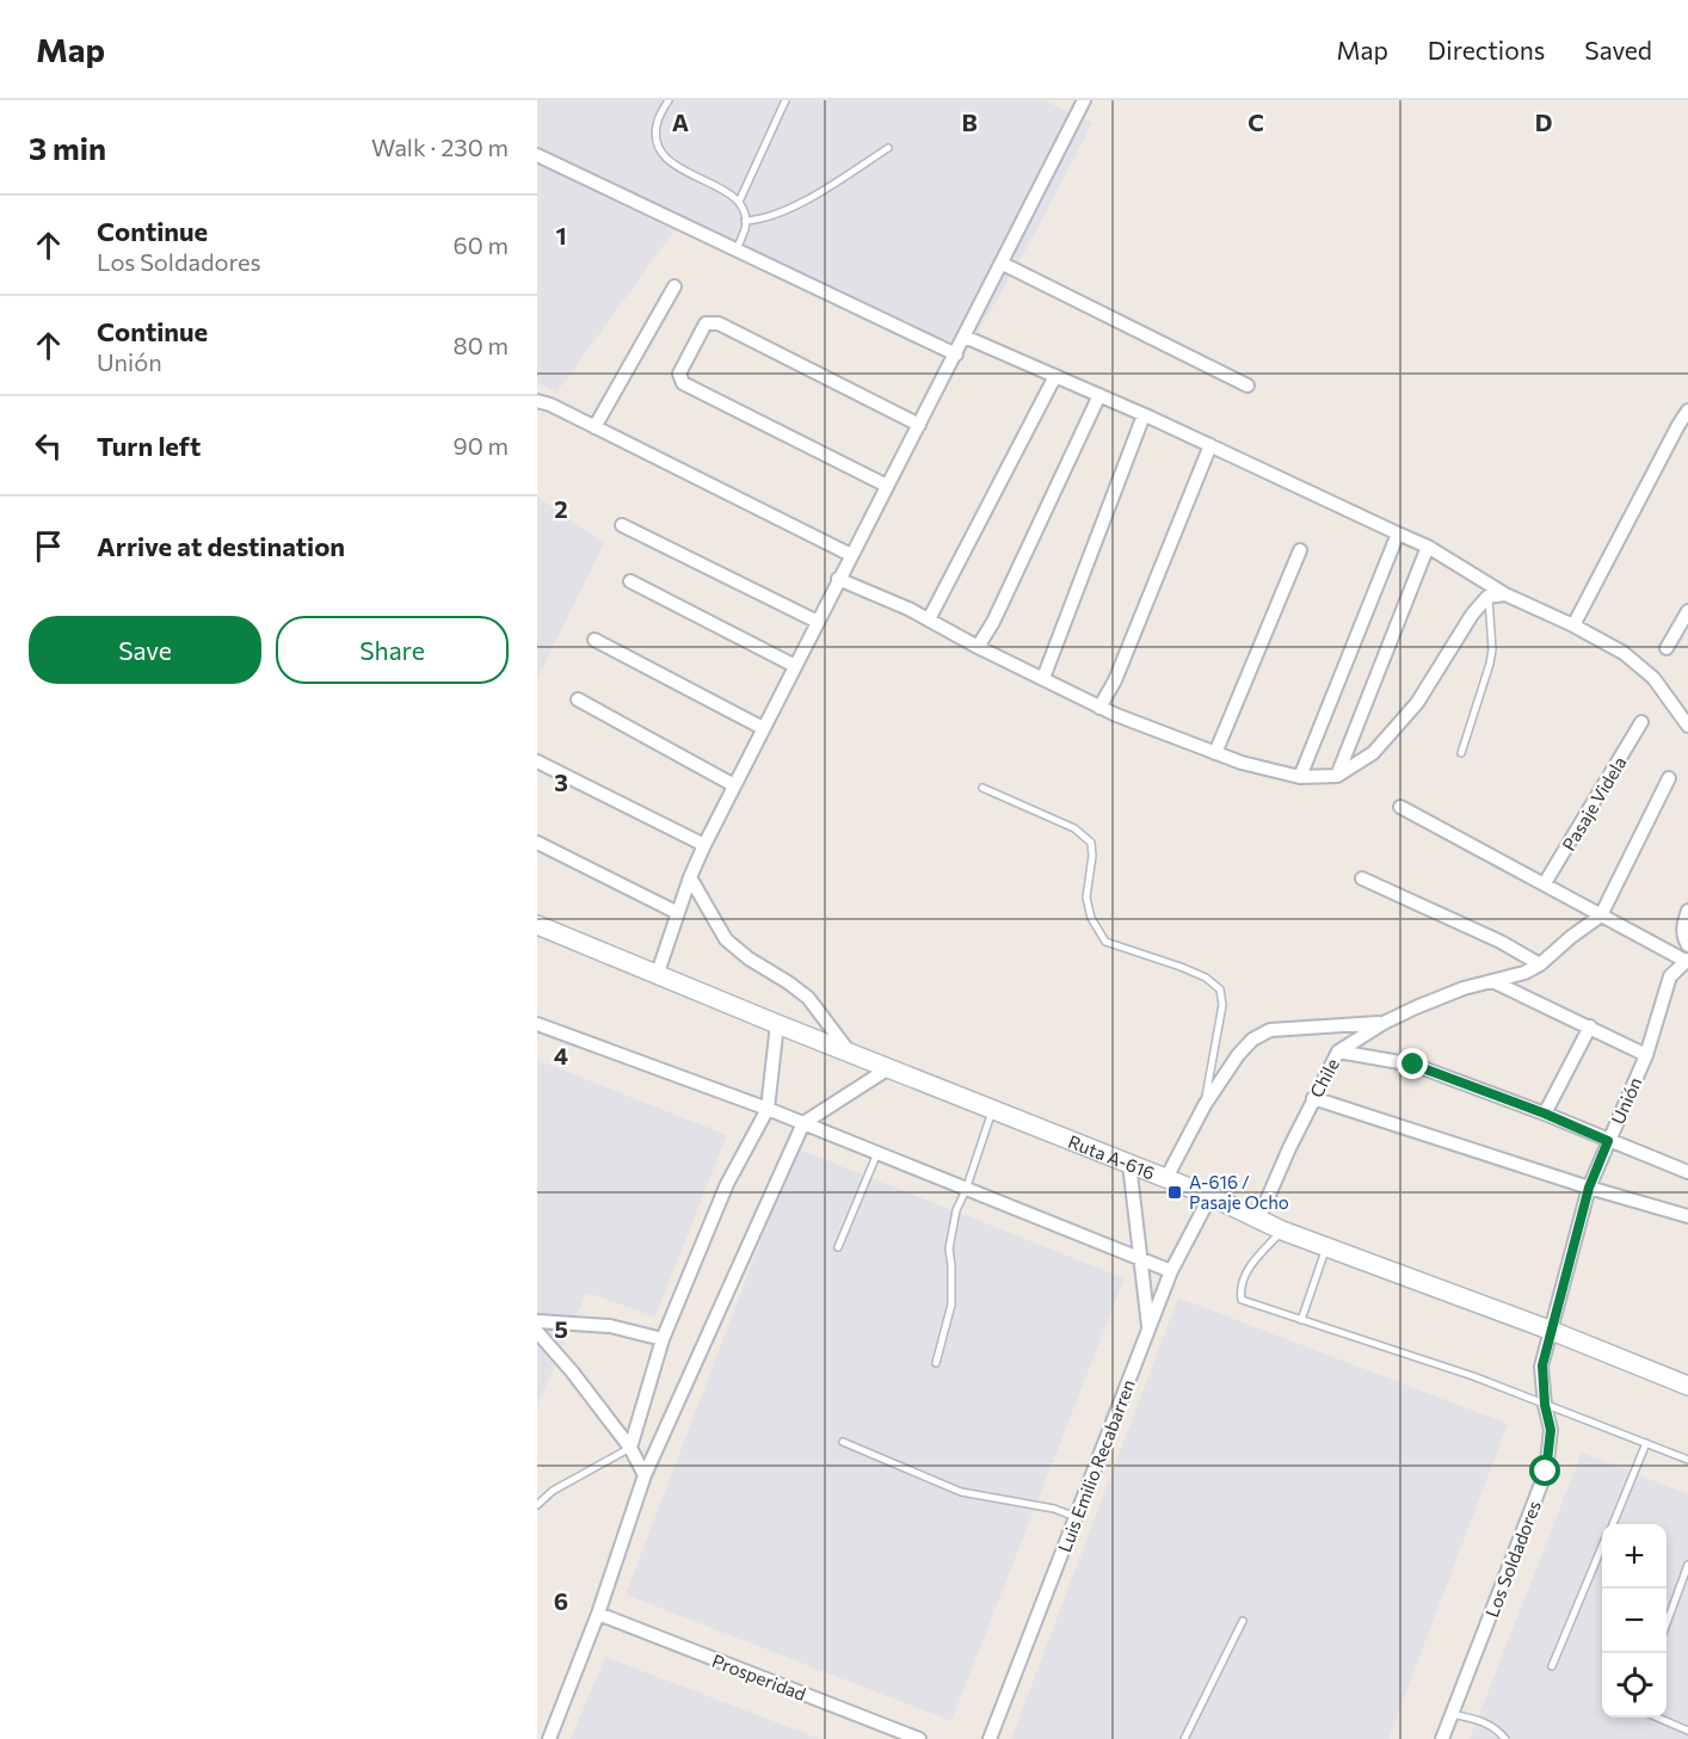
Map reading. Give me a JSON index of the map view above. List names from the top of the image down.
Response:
{
  "streets": {
    "main road": ["Ruta A-616"],
    "street": [
      "Pasaje Videla",
      "Chile",
      "Unión",
      "Luis Emilio Recabarren",
      "Los Soldadores",
      "Prosperidad"
    ]
  },
  "crossings": [
    ["Chile", "Ruta A-616"],
    ["Unión", "Ruta A-616"],
    ["Unión", "Los Soldadores"],
    ["Ruta A-616", "Luis Emilio Recabarren"],
    ["Ruta A-616", "Los Soldadores"]
  ],
  "places": {
    "transit": ["A-616 / Pasaje Ocho"]
  },
  "page": {
    "header": "Map",
    "nav": ["Map", "Directions", "Saved"],
    "heading": ["3 min", "Walk · 230 m"],
    "list": [
      ["Continue", "Los Soldadores", "60 m"],
      ["Continue", "Unión", "80 m"],
      ["Turn left", "90 m"],
      "Arrive at destination"
    ],
    "buttons": ["Save", "Share"],
    "map_buttons": ["+", "−"]
  },
  "grid": {
    "columns": [
      "A",
      "B",
      "C",
      "D"
    ],
    "rows": [
      "1",
      "2",
      "3",
      "4",
      "5",
      "6"
    ]
  }
}
